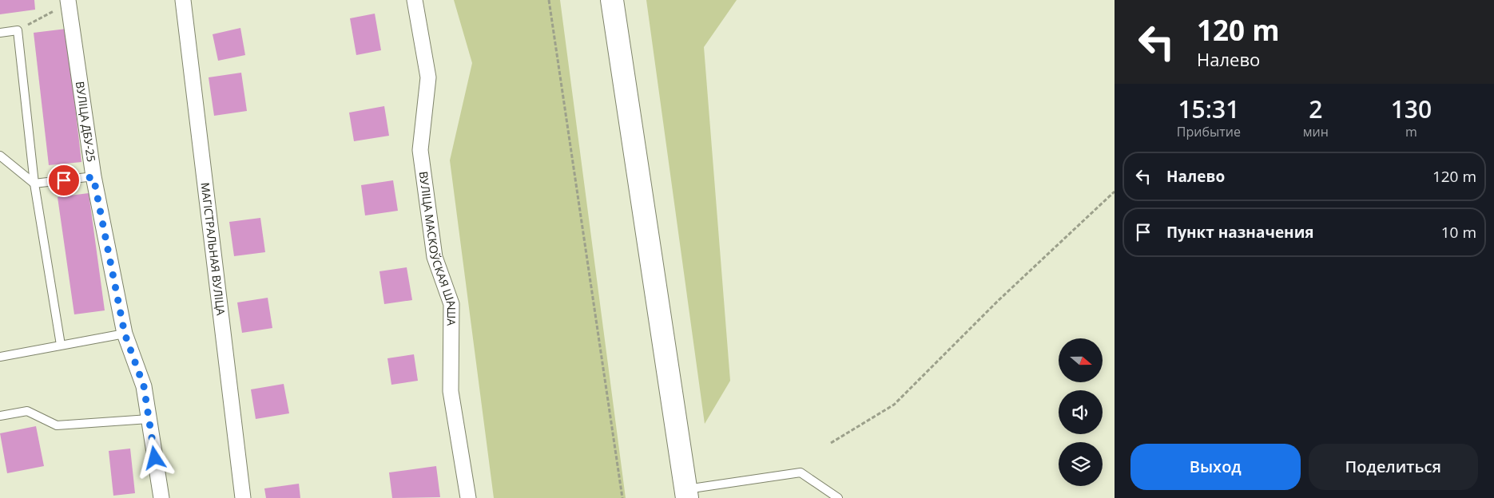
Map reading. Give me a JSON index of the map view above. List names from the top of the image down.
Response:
{
  "streets": {
    "street": ["ВУЛІЦА ДБУ-25", "МАГІСТРАЛЬНАЯ ВУЛІЦА", "ВУЛІЦА МАСКОЎСКАЯ ШАША"]
  },
  "north": "right",
  "page": {
    "turn": ["120 m", "Налево"],
    "eta": [
      "15:31",
      "Прибытие",
      "2",
      "мин",
      "130",
      "m"
    ],
    "list": [
      {
        "name": "Налево",
        "value": "120 m"
      },
      {
        "name": "Пункт назначения",
        "value": "10 m"
      }
    ],
    "buttons": ["Выход", "Поделиться"]
  }
}
